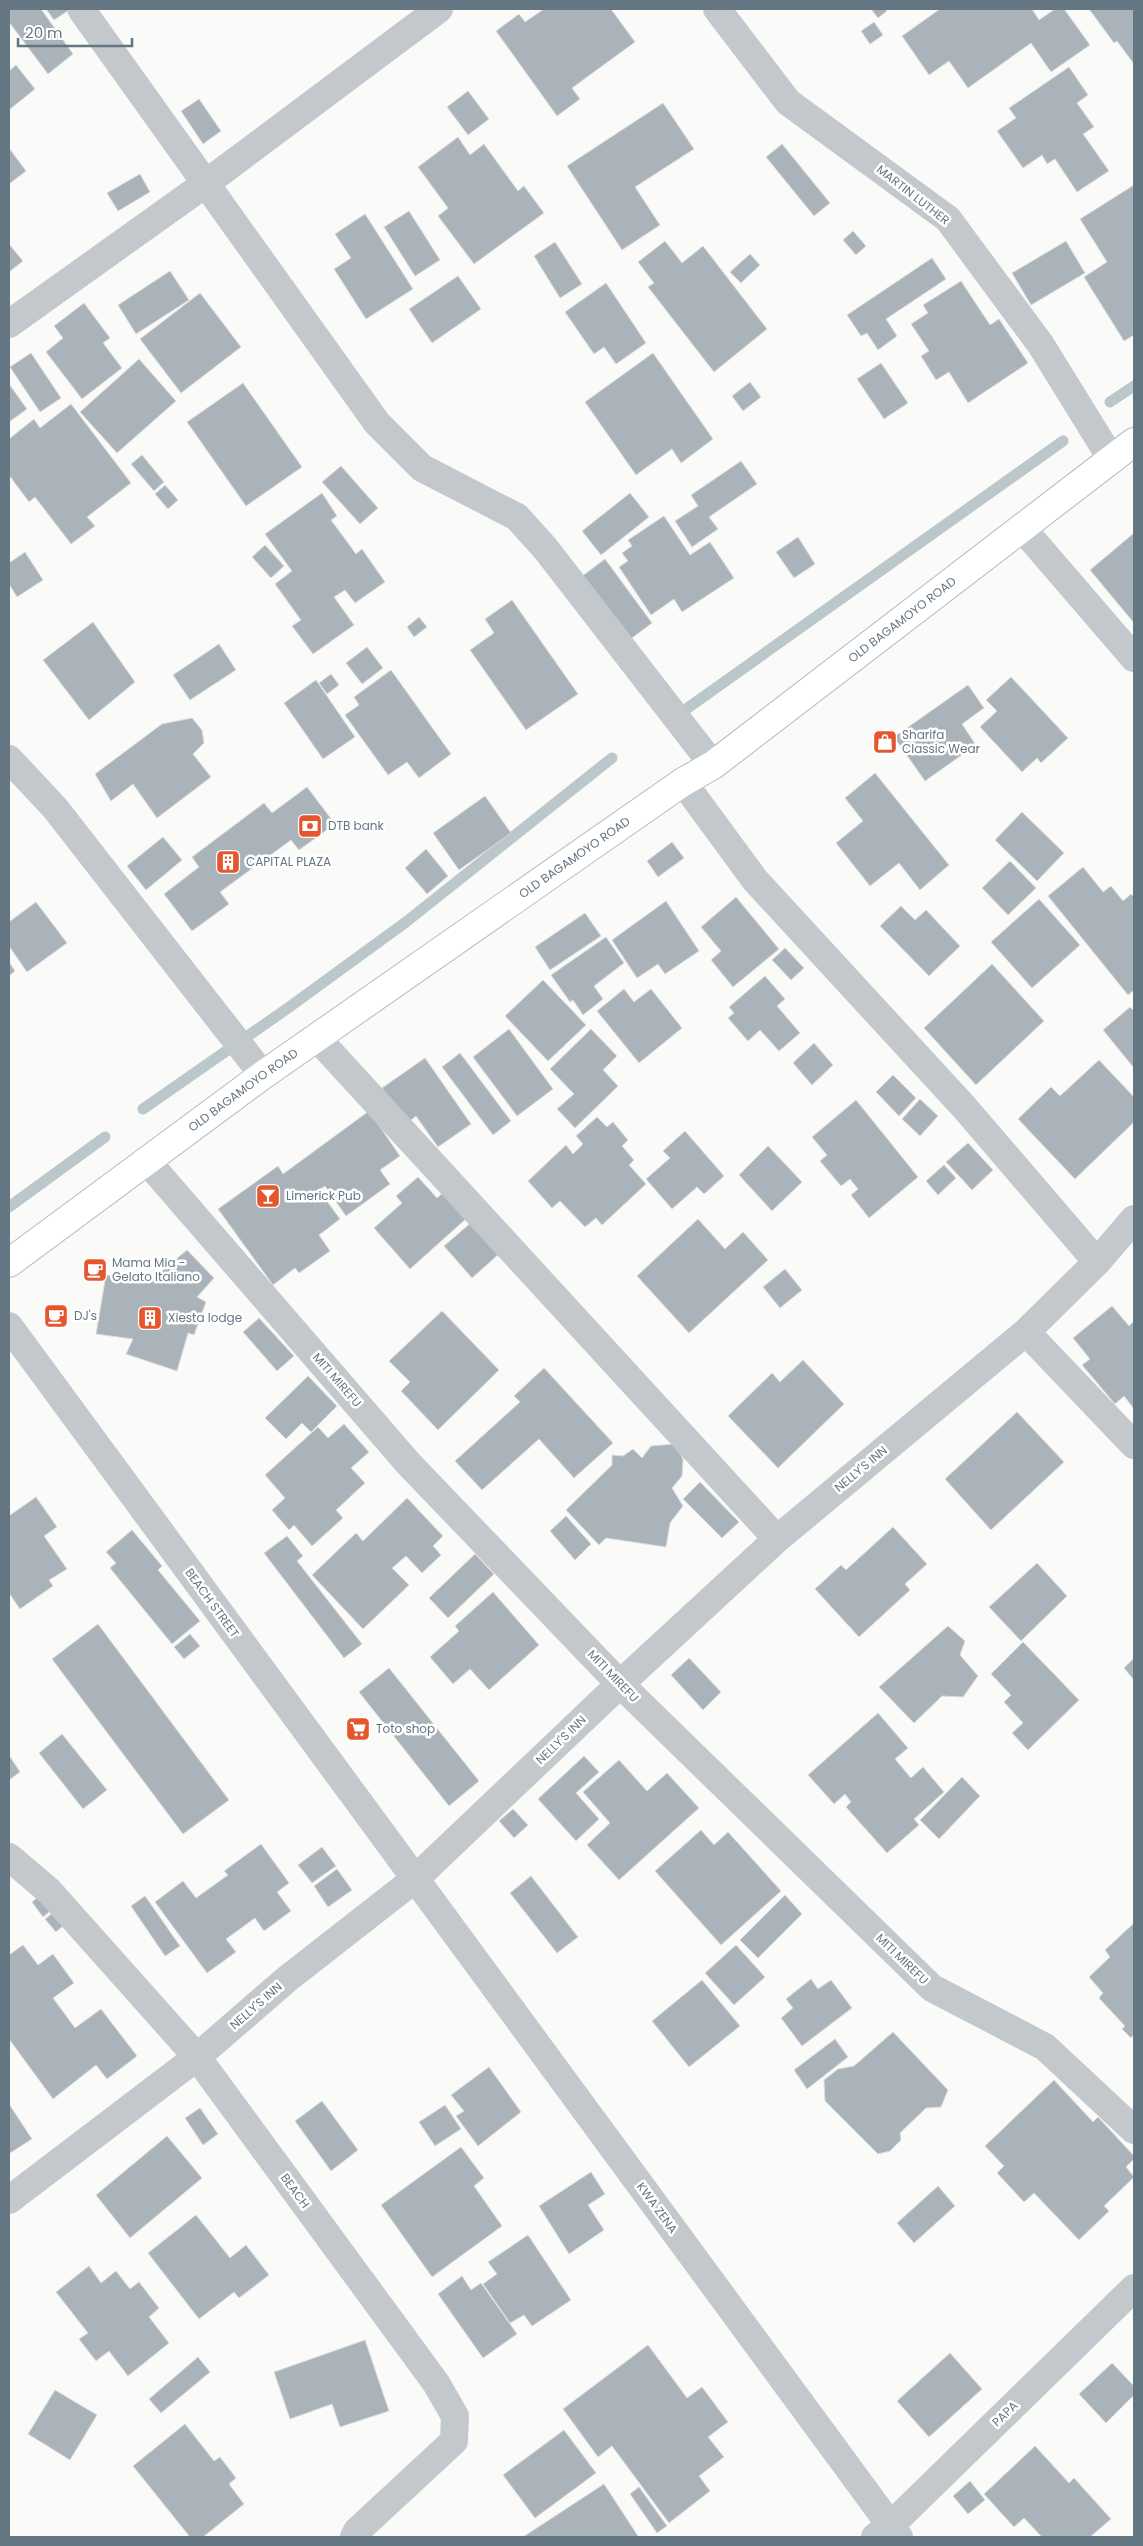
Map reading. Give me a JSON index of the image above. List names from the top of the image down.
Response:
{
  "streets": {
    "main road": ["OLD BAGAMOYO ROAD"],
    "street": [
      "MARTIN LUTHER",
      "MITI MIREFU",
      "NELLY'S INN",
      "BEACH STREET",
      "BEACH",
      "KWA ZENA",
      "PAPA"
    ]
  },
  "crossings": [
    ["MARTIN LUTHER", "OLD BAGAMOYO ROAD"],
    ["OLD BAGAMOYO ROAD", "MITI MIREFU"],
    ["MITI MIREFU", "NELLY'S INN"],
    ["NELLY'S INN", "BEACH STREET"],
    ["NELLY'S INN", "BEACH"],
    ["NELLY'S INN", "KWA ZENA"],
    ["BEACH STREET", "KWA ZENA"],
    ["KWA ZENA", "PAPA"]
  ],
  "places": {
    "shop": ["Sharifa Classic Wear"],
    "bank": ["DTB bank"],
    "building": ["CAPITAL PLAZA", "Xiesta lodge"],
    "bar": ["Limerick Pub"],
    "cafe": ["Mama Mia - Gelato Italiano", "DJ's"],
    "supermarket": ["Toto shop"]
  },
  "scale_bar": "20 m"
}
